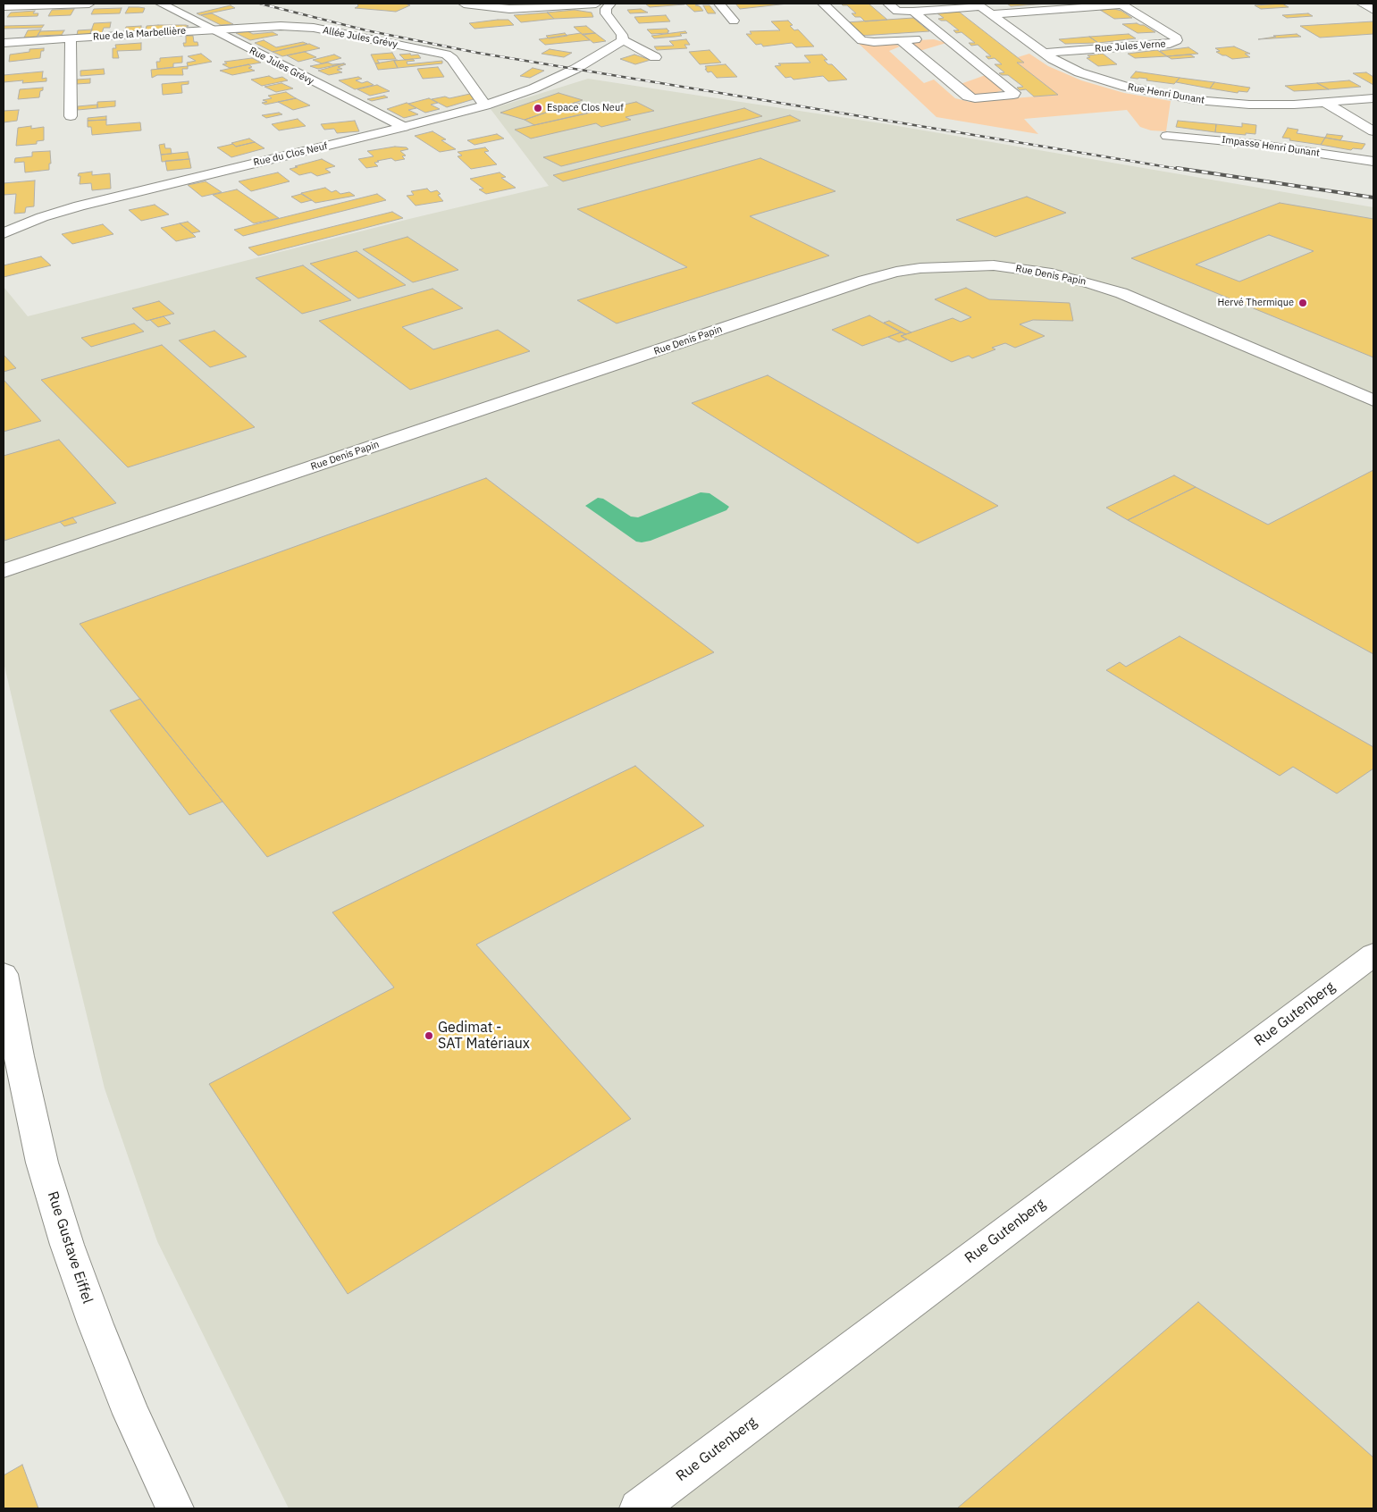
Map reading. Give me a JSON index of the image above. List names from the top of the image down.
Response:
{
  "streets": {
    "street": [
      "Rue de la Marbellière",
      "Allée Jules Grévy",
      "Rue Jules Verne",
      "Rue Jules Grévy",
      "Rue Henri Dunant",
      "Impasse Henri Dunant",
      "Rue du Clos Neuf",
      "Rue Denis Papin",
      "Rue Gutenberg",
      "Rue Gustave Eiffel"
    ]
  },
  "crossings": [
    ["Rue de la Marbellière", "Allée Jules Grévy"],
    ["Rue de la Marbellière", "Rue Jules Grévy"],
    ["Allée Jules Grévy", "Rue Jules Grévy"],
    ["Allée Jules Grévy", "Rue du Clos Neuf"],
    ["Rue Jules Verne", "Rue Henri Dunant"],
    ["Rue Jules Grévy", "Rue du Clos Neuf"]
  ],
  "places": ["Espace Clos Neuf", "Hervé Thermique", "Gedimat - SAT Matériaux"]
}
